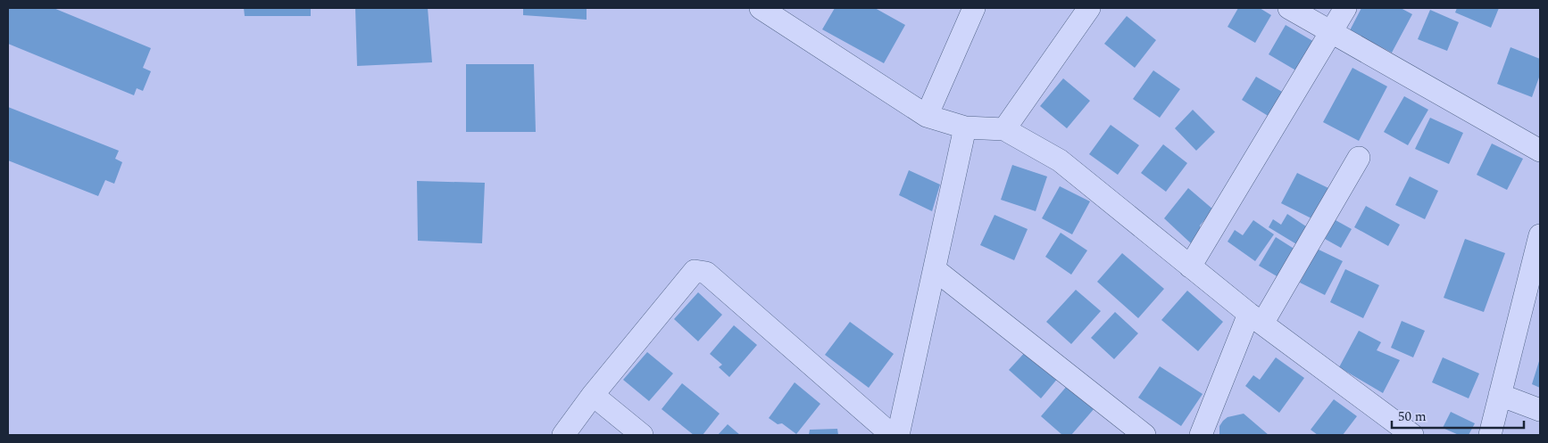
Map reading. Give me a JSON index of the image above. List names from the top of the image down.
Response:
{
  "scale_bar": "50 m"
}
